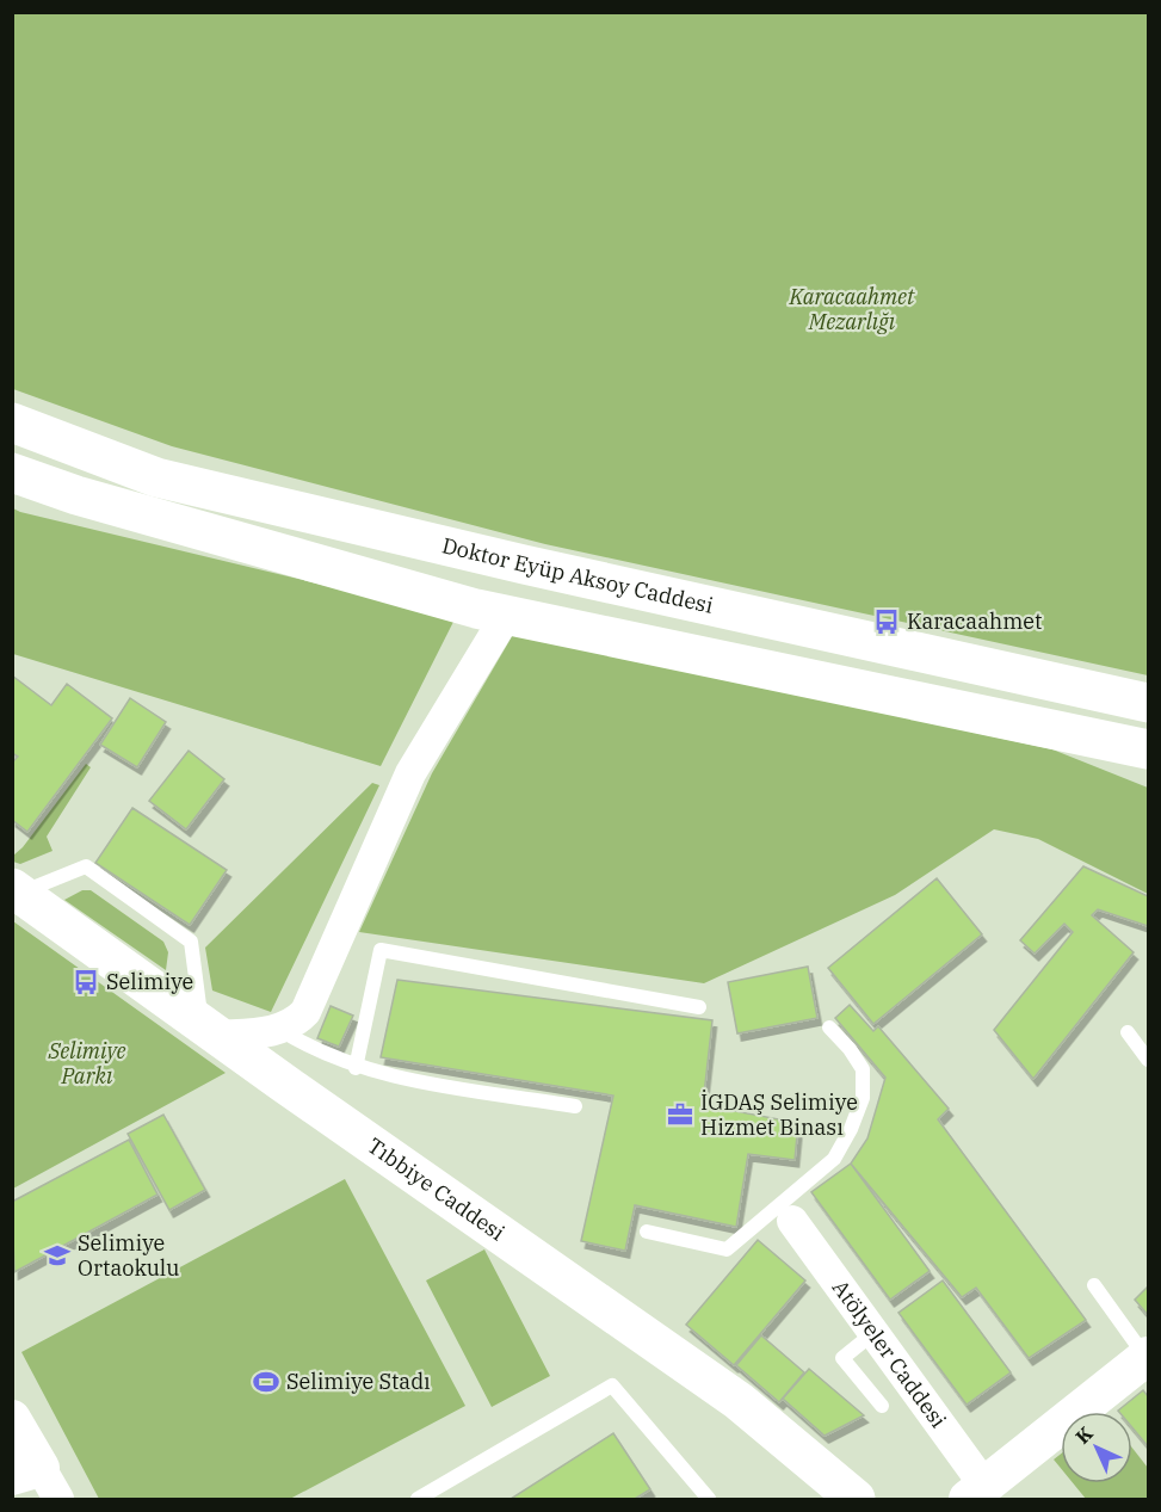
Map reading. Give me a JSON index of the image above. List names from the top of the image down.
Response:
{
  "streets": {
    "main road": ["Doktor Eyüp Aksoy Caddesi", "Tıbbiye Caddesi"],
    "street": ["Atölyeler Caddesi"]
  },
  "parks": ["Karacaahmet Mezarlığı", "Selimiye Parkı"],
  "places": {
    "bus stop": ["Karacaahmet", "Selimiye"],
    "office": ["İGDAŞ Selimiye Hizmet Binası"],
    "school or university": ["Selimiye Ortaokulu"],
    "sports": ["Selimiye Stadı"]
  },
  "north": "top left"
}
